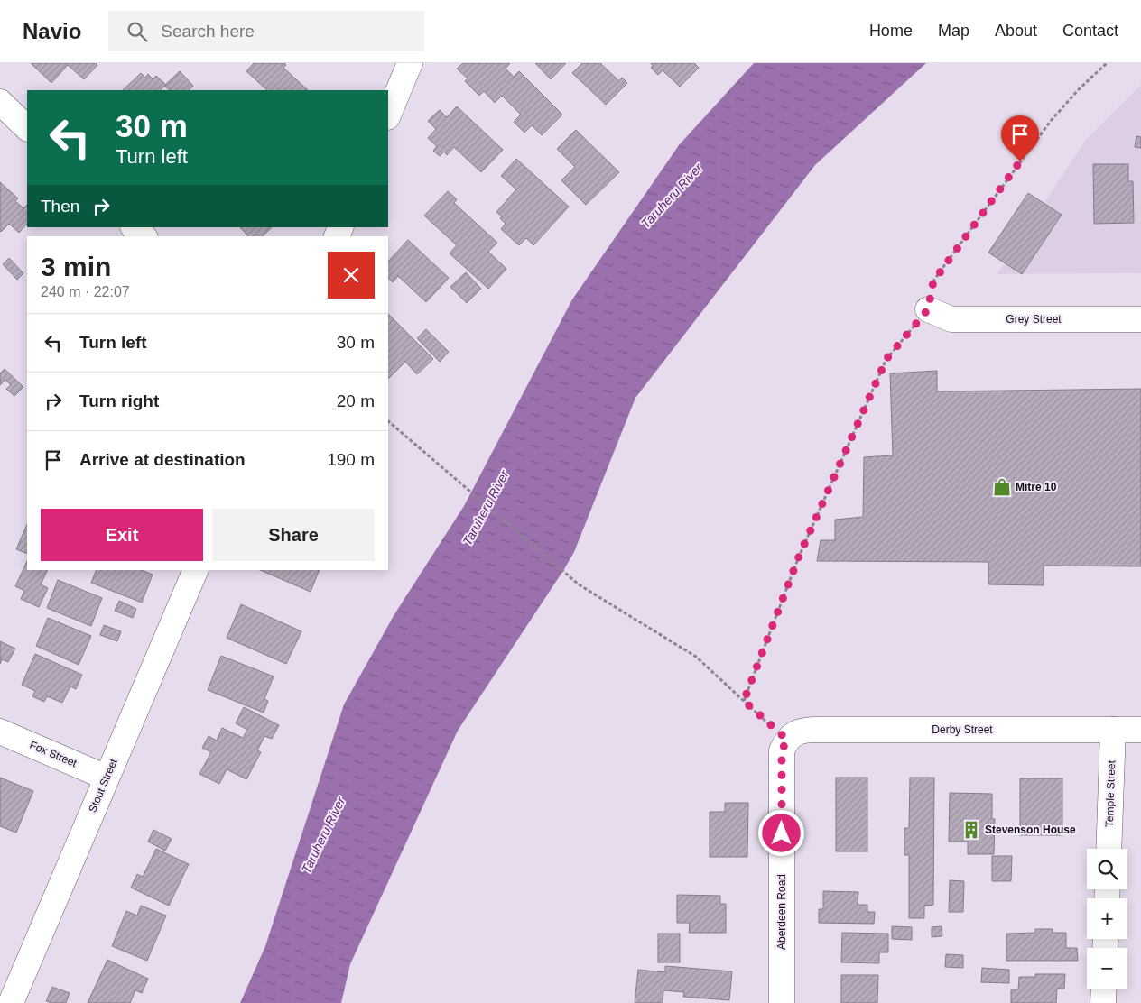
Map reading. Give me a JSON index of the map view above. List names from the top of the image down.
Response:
{
  "streets": {
    "street": [
      "Grey Street",
      "Derby Street",
      "Fox Street",
      "Stout Street",
      "Temple Street",
      "Aberdeen Road"
    ]
  },
  "crossings": [
    ["Derby Street", "Temple Street"],
    ["Derby Street", "Aberdeen Road"],
    ["Fox Street", "Stout Street"]
  ],
  "water": ["Taruheru River"],
  "places": {
    "shop": ["Mitre 10"],
    "building": ["Stevenson House"]
  },
  "page": {
    "header": "Navio",
    "search": "Search here",
    "nav": [
      "Home",
      "Map",
      "About",
      "Contact"
    ],
    "turn": ["30 m", "Turn left"],
    "then": "Then",
    "heading": ["3 min", "240 m · 22:07"],
    "list": [
      {
        "name": "Turn left",
        "value": "30 m"
      },
      {
        "name": "Turn right",
        "value": "20 m"
      },
      {
        "name": "Arrive at destination",
        "value": "190 m"
      }
    ],
    "buttons": ["Exit", "Share"],
    "map_buttons": ["+", "−"]
  }
}
